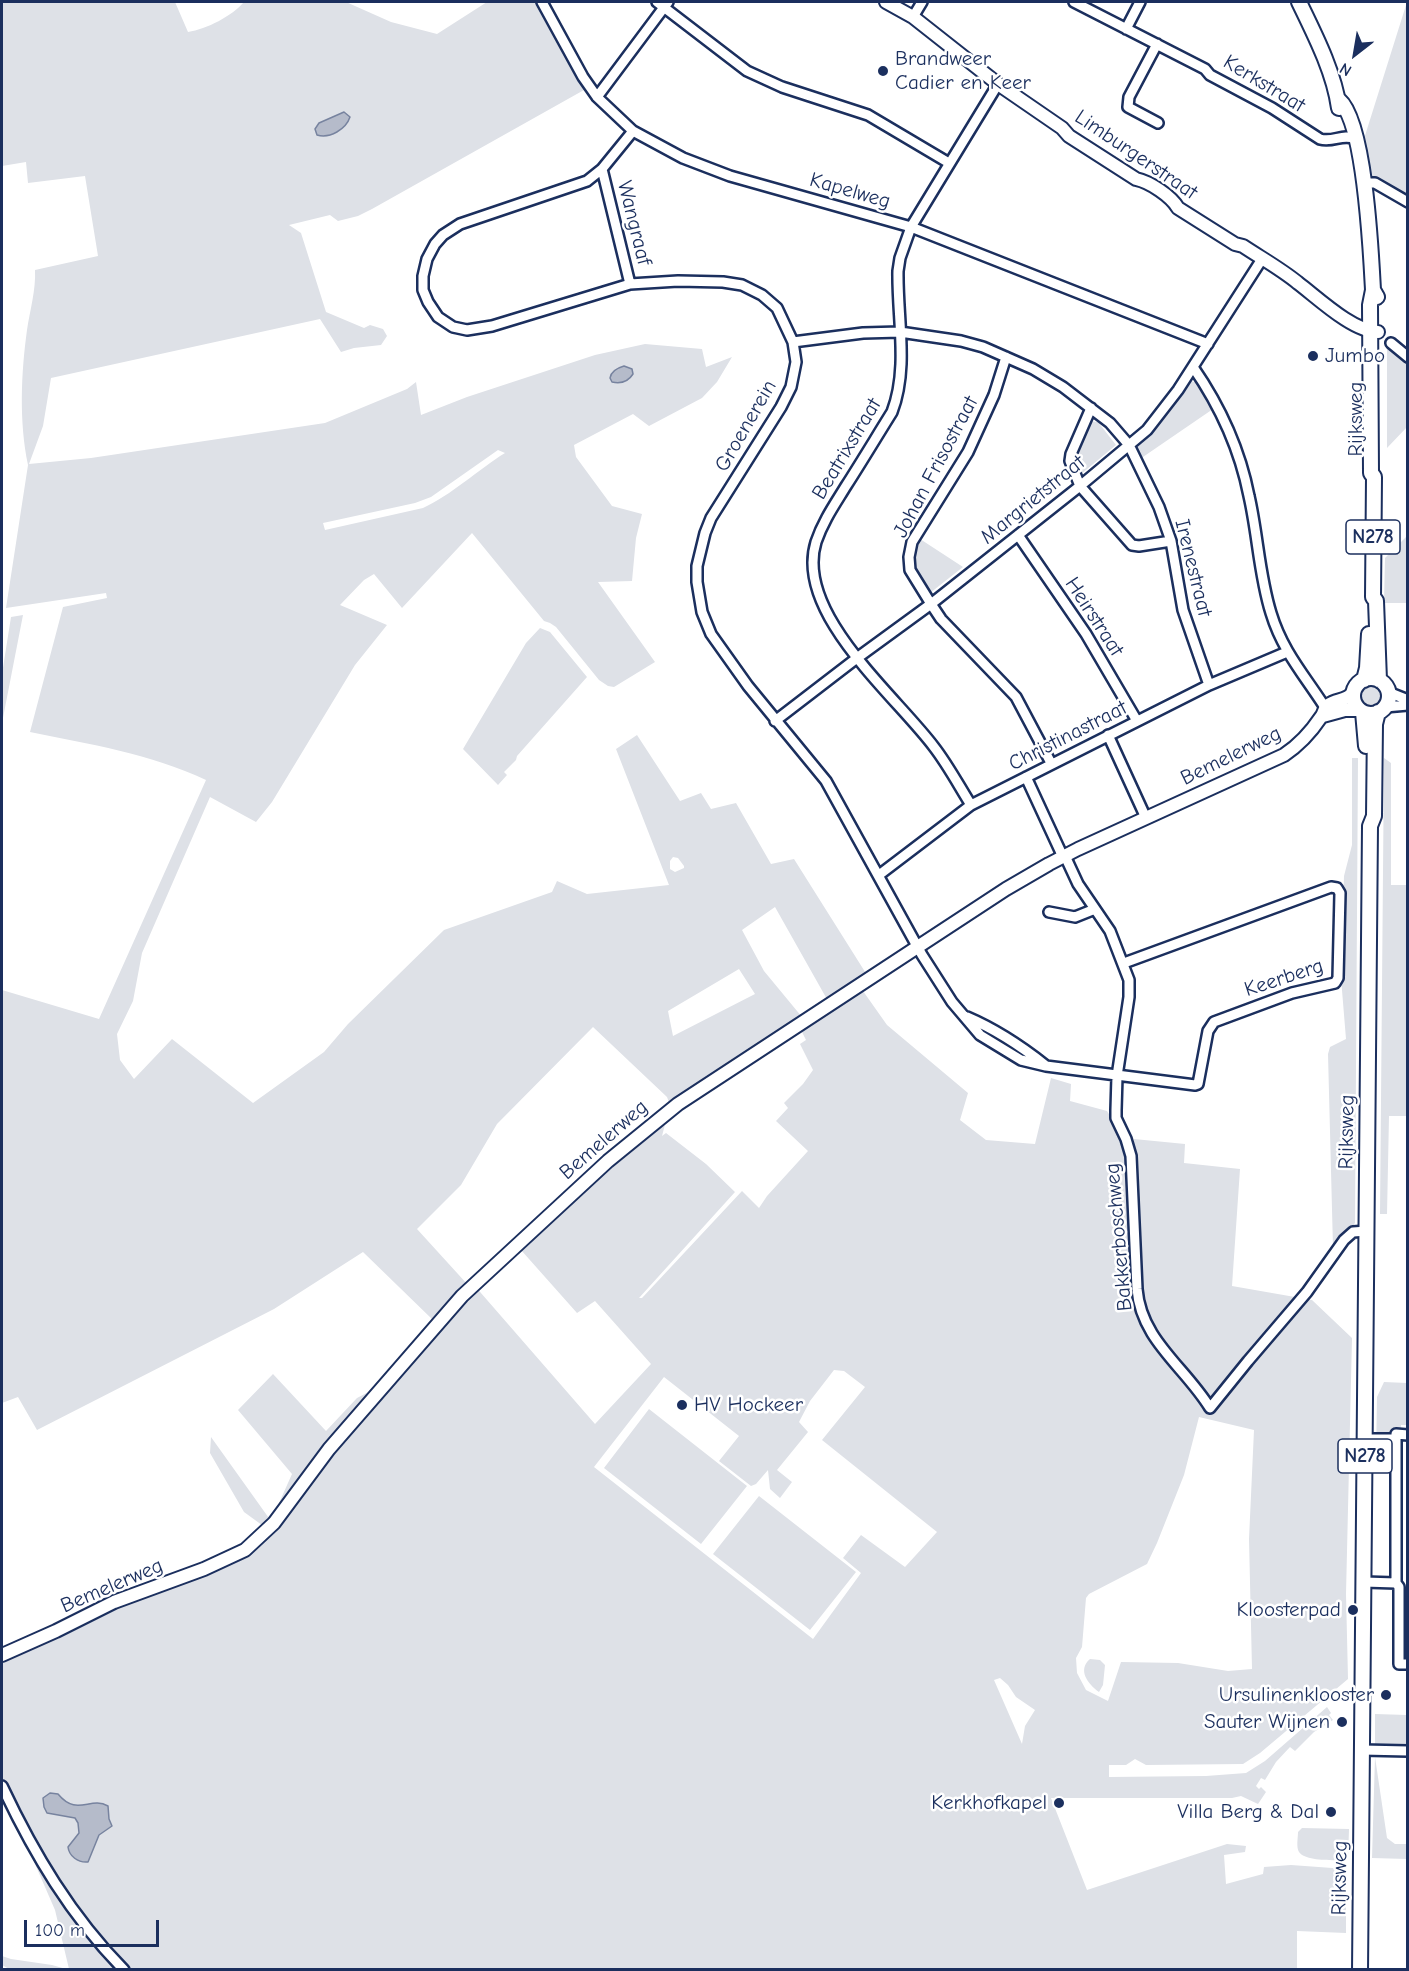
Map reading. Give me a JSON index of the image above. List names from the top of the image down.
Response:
{
  "streets": {
    "main road": ["Rijksweg", "N278"],
    "street": [
      "Kerkstraat",
      "Limburgerstraat",
      "Kapelweg",
      "Wangraaf",
      "Groenerein",
      "Beatrixstraat",
      "Johan Frisostraat",
      "Margrietstraat",
      "Irenestraat",
      "Heirstraat",
      "Christinastraat",
      "Bemelerweg",
      "Keerberg",
      "Bakkerboschweg"
    ]
  },
  "crossings": [
    ["Kerkstraat", "Rijksweg"],
    ["Limburgerstraat", "Rijksweg"],
    ["Limburgerstraat", "Beatrixstraat"],
    ["Limburgerstraat", "Margrietstraat"],
    ["Kapelweg", "Groenerein"],
    ["Kapelweg", "Beatrixstraat"],
    ["Kapelweg", "Margrietstraat"],
    ["Wangraaf", "Groenerein"],
    ["Rijksweg", "N278"],
    ["Rijksweg", "Bemelerweg"],
    ["Rijksweg", "Bakkerboschweg"],
    ["Groenerein", "Margrietstraat"],
    ["Groenerein", "Irenestraat"],
    ["Groenerein", "Christinastraat"],
    ["Groenerein", "Bemelerweg"],
    ["Groenerein", "Keerberg"],
    ["Groenerein", "Bakkerboschweg"],
    ["Beatrixstraat", "Margrietstraat"],
    ["Beatrixstraat", "Irenestraat"],
    ["Beatrixstraat", "Christinastraat"],
    ["Johan Frisostraat", "Margrietstraat"],
    ["Johan Frisostraat", "Irenestraat"],
    ["Johan Frisostraat", "Christinastraat"],
    ["Margrietstraat", "Irenestraat"],
    ["Margrietstraat", "Heirstraat"],
    ["N278", "Bemelerweg"],
    ["Irenestraat", "Christinastraat"],
    ["Heirstraat", "Christinastraat"],
    ["Bemelerweg", "Bakkerboschweg"],
    ["Keerberg", "Bakkerboschweg"]
  ],
  "places": [
    "Brandweer Cadier en Keer",
    "Jumbo",
    "HV Hockeer",
    "Kloosterpad",
    "Ursulinenklooster",
    "Sauter Wijnen",
    "Kerkhofkapel",
    "Villa Berg & Dal"
  ],
  "scale_bar": "100 m",
  "north": "bottom left"
}
